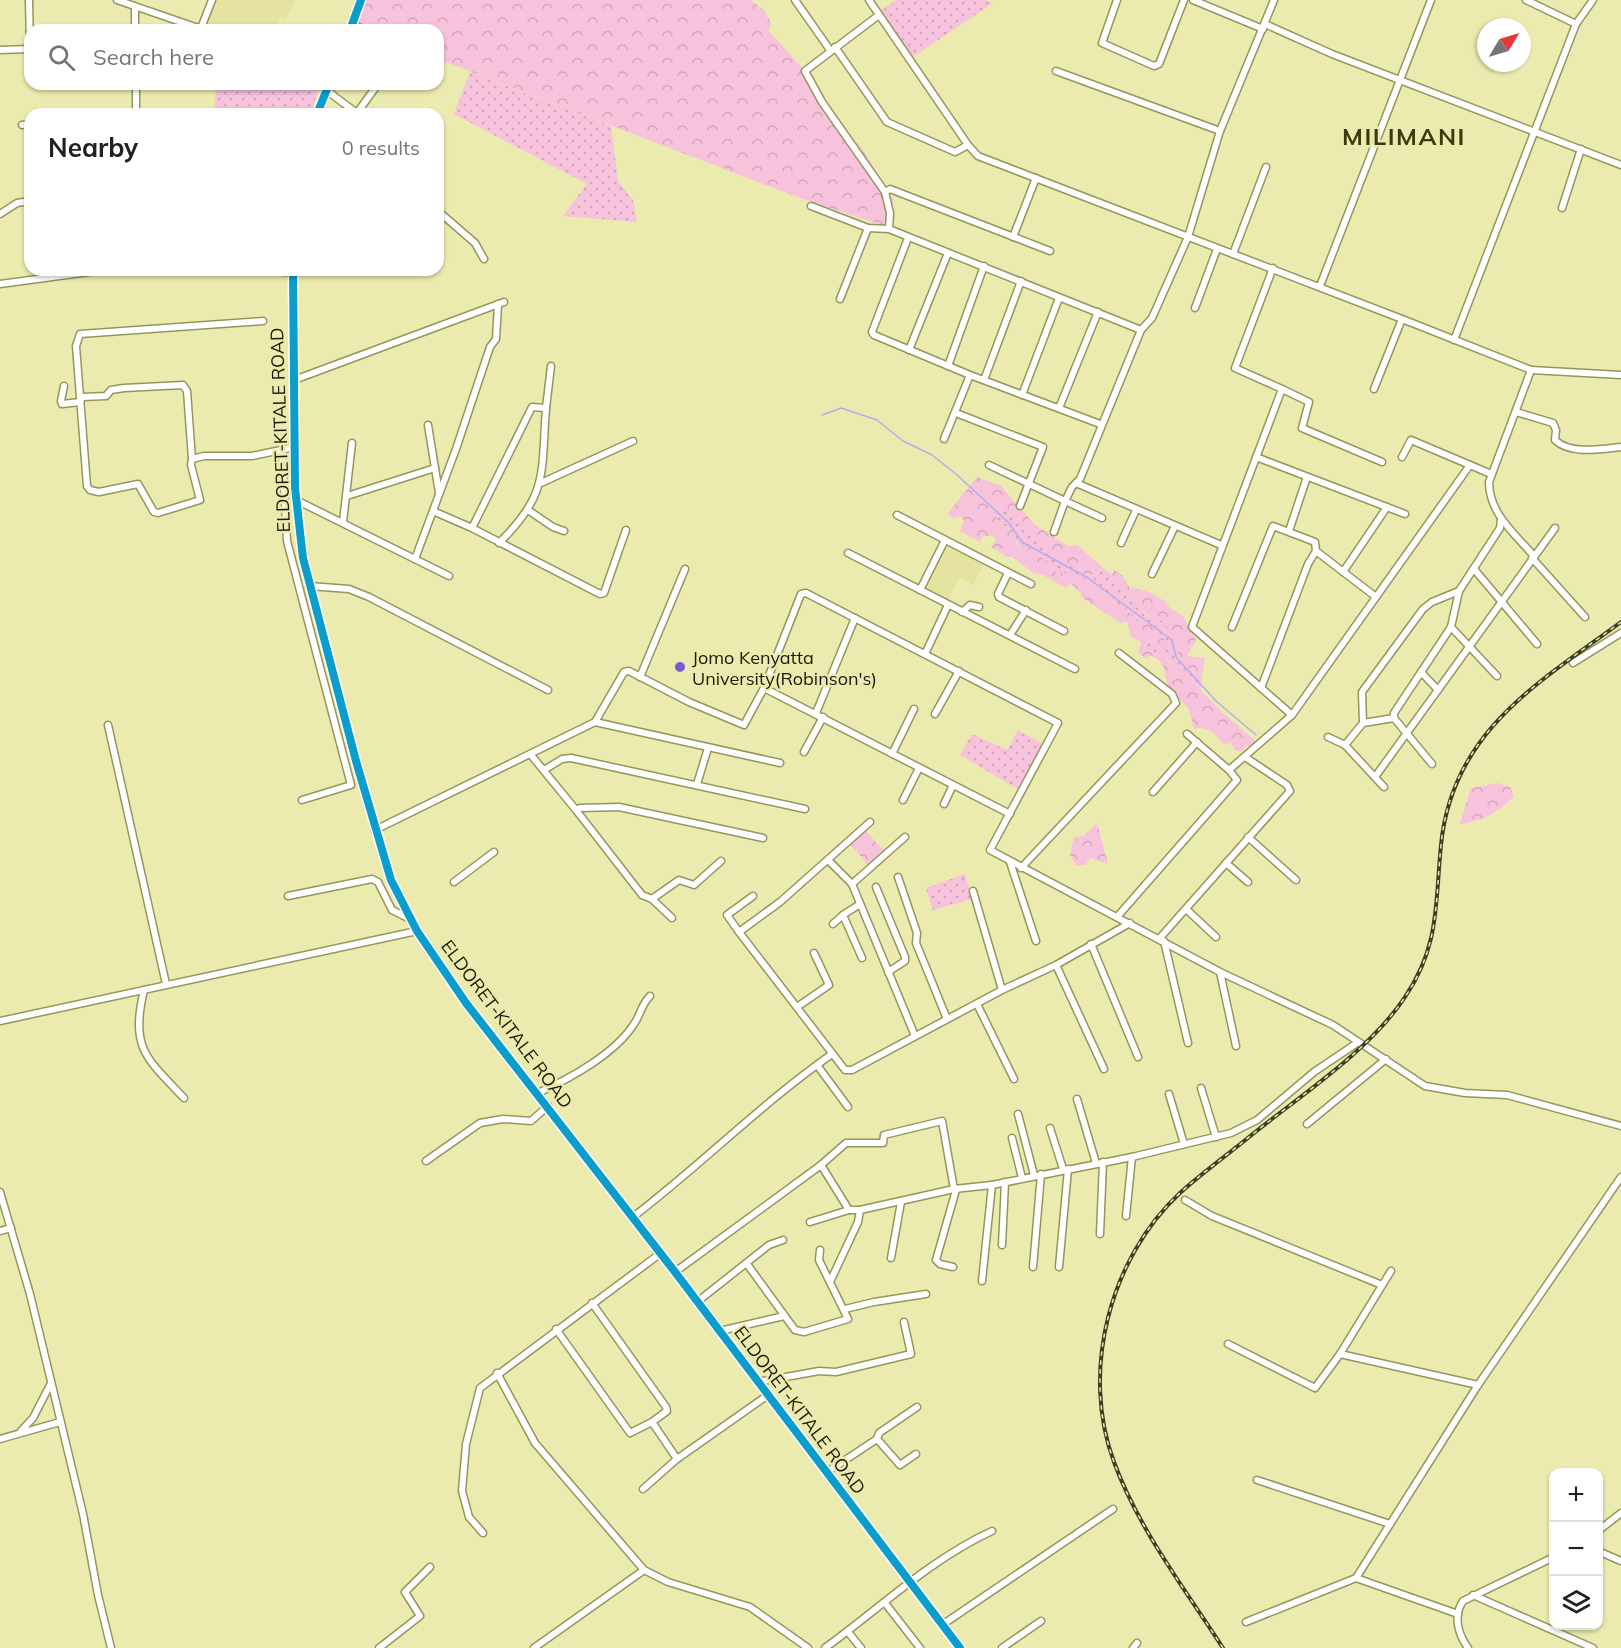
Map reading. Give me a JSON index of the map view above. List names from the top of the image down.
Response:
{
  "streets": {
    "highway": ["ELDORET-KITALE ROAD"]
  },
  "districts": ["MILIMANI"],
  "places": ["Jomo Kenyatta University(Robinson's)"],
  "north": "top right",
  "page": {
    "search": "Search here",
    "heading": ["Nearby", "0 results"],
    "map_buttons": ["+", "−"]
  }
}
